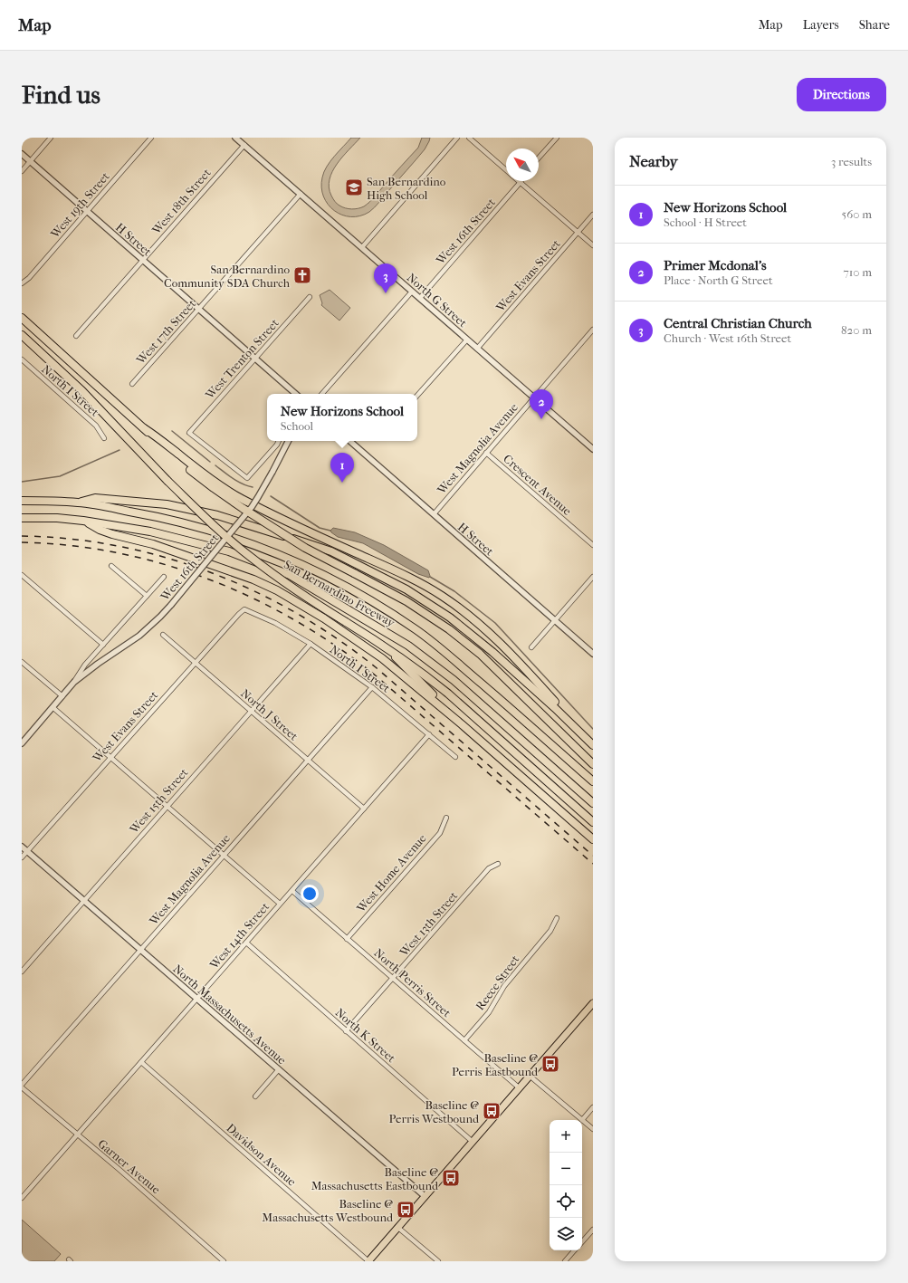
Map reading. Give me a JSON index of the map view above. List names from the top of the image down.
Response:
{
  "streets": {
    "highway": ["San Bernardino Freeway"],
    "street": [
      "West 18th Street",
      "West 19th Street",
      "West 16th Street",
      "H Street",
      "West Evans Street",
      "North G Street",
      "West 17th Street",
      "West Trenton Street",
      "North I Street",
      "West Magnolia Avenue",
      "Crescent Avenue",
      "North J Street",
      "West 15th Street",
      "West Home Avenue",
      "West 13th Street",
      "West 14th Street",
      "North Perris Street",
      "Reece Street",
      "North Massachusetts Avenue",
      "North K Street",
      "Davidson Avenue",
      "Garner Avenue"
    ]
  },
  "crossings": [
    ["West 18th Street", "H Street"],
    ["West 18th Street", "North G Street"],
    ["West 19th Street", "H Street"],
    ["West 16th Street", "North G Street"],
    ["H Street", "West 17th Street"],
    ["H Street", "West Trenton Street"],
    ["H Street", "West Magnolia Avenue"],
    ["West Evans Street", "North G Street"],
    ["West Evans Street", "North I Street"],
    ["West Evans Street", "North J Street"],
    ["West Evans Street", "North Massachusetts Avenue"],
    ["North G Street", "West 17th Street"],
    ["North G Street", "West Magnolia Avenue"],
    ["North I Street", "West Magnolia Avenue"],
    ["North I Street", "West 15th Street"],
    ["North I Street", "West 14th Street"],
    ["West Magnolia Avenue", "Crescent Avenue"],
    ["West Magnolia Avenue", "North J Street"],
    ["West Magnolia Avenue", "North Massachusetts Avenue"],
    ["North J Street", "West 15th Street"],
    ["North J Street", "West 14th Street"],
    ["West 15th Street", "North Massachusetts Avenue"],
    ["West Home Avenue", "North Perris Street"],
    ["West 13th Street", "North Perris Street"],
    ["West 13th Street", "North K Street"],
    ["West 14th Street", "North Perris Street"],
    ["West 14th Street", "North Massachusetts Avenue"],
    ["West 14th Street", "North K Street"],
    ["West 14th Street", "Davidson Avenue"],
    ["West 14th Street", "Garner Avenue"],
    ["North Perris Street", "Reece Street"]
  ],
  "places": {
    "school or university": ["San Bernardino High School"],
    "church": ["San Bernardino Community SDA Church"],
    "bus stop": [
      "Baseline @ Perris Eastbound",
      "Baseline @ Perris Westbound",
      "Baseline @ Massachusetts Eastbound",
      "Baseline @ Massachusetts Westbound"
    ]
  },
  "north": "top left",
  "page": {
    "header": "Map",
    "nav": ["Map", "Layers", "Share"],
    "buttons": "Directions",
    "title": "Find us",
    "heading": ["Nearby", "3 results"],
    "list": [
      {
        "mark": "1",
        "name": "New Horizons School",
        "note": "School · H Street",
        "value": "560 m"
      },
      {
        "mark": "2",
        "name": "Primer Mcdonal's",
        "note": "Place · North G Street",
        "value": "710 m"
      },
      {
        "mark": "3",
        "name": "Central Christian Church",
        "note": "Church · West 16th Street",
        "value": "820 m"
      }
    ],
    "pins": ["3", "2", "1"],
    "popup": ["New Horizons School", "School"],
    "map_buttons": ["+", "−"]
  }
}
